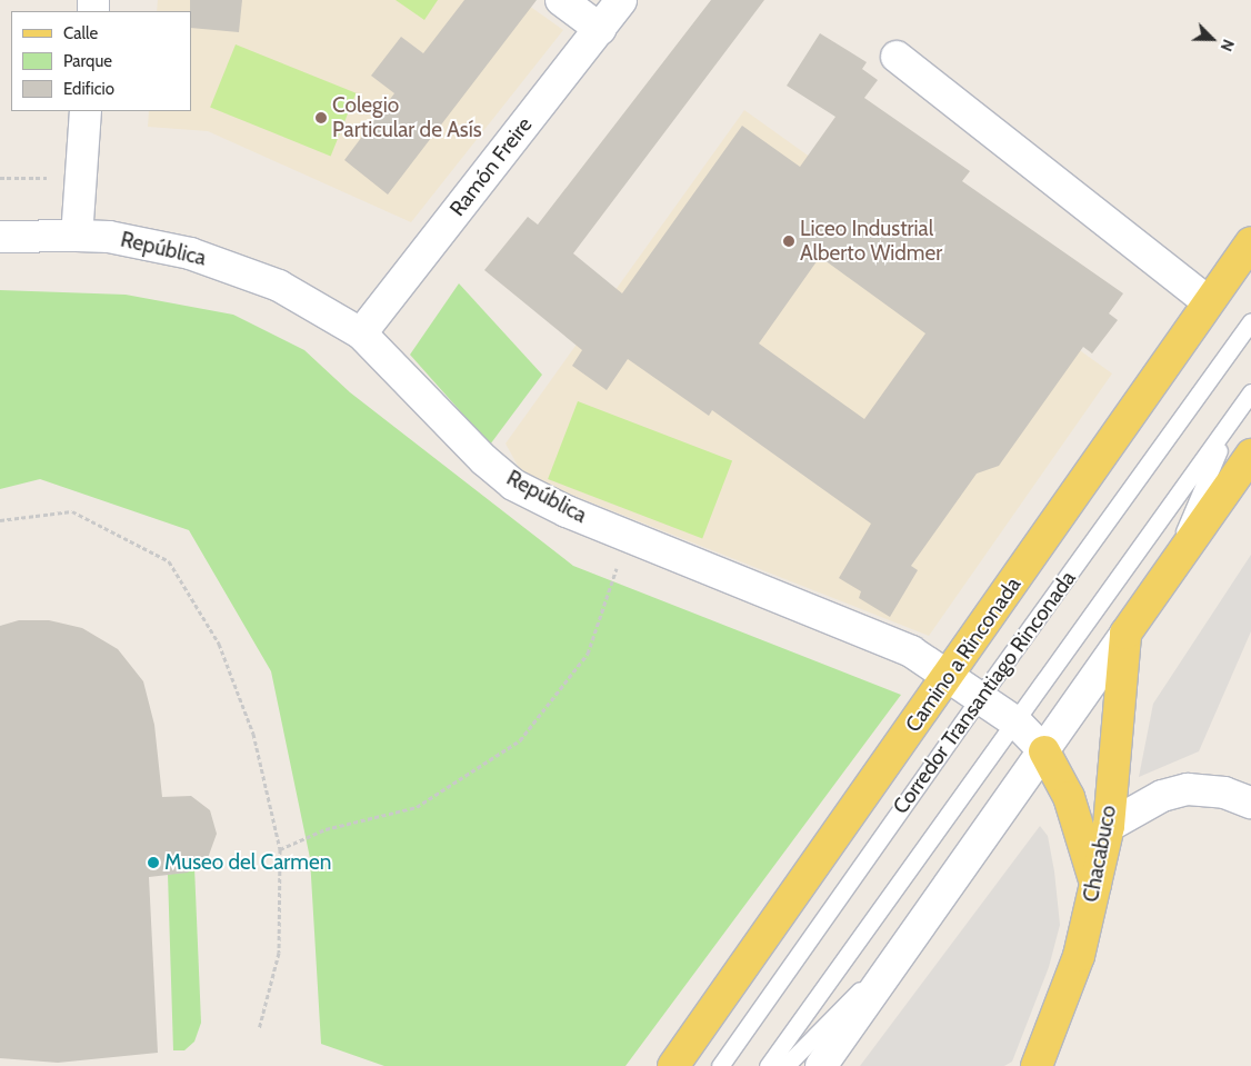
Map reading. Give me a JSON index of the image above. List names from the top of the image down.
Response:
{
  "streets": {
    "main road": ["Camino a Rinconada", "Chacabuco"],
    "street": ["Ramón Freire", "República"],
    "lane": ["Corredor Transantiago Rinconada"]
  },
  "crossings": [
    ["Ramón Freire", "República"],
    ["República", "Camino a Rinconada"],
    ["República", "Corredor Transantiago Rinconada"]
  ],
  "places": ["Colegio Particular de Asís", "Liceo Industrial Alberto Widmer", "Museo del Carmen"],
  "legend": ["Calle", "Parque", "Edificio"],
  "north": "bottom right"
}
